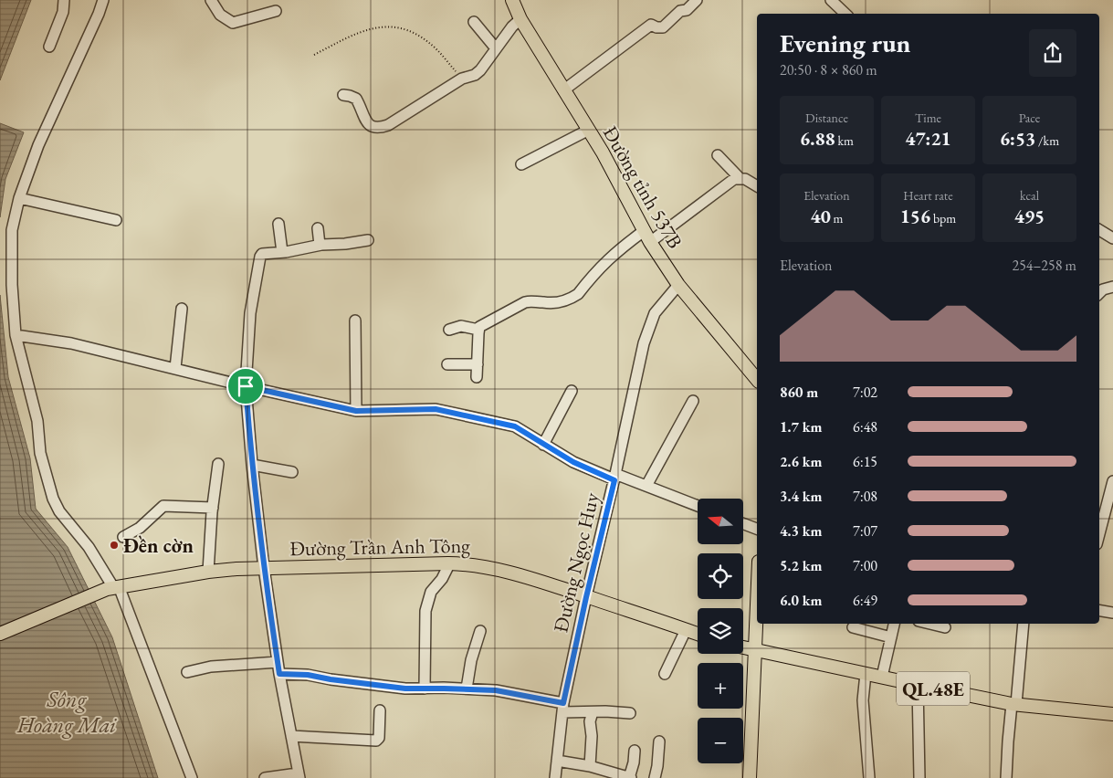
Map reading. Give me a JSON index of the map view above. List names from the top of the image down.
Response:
{
  "streets": {
    "main road": ["Đường tỉnh 537B", "Đường Trần Anh Tông", "QL.48E"],
    "street": ["Đường Ngọc Huy"]
  },
  "crossings": [
    ["Đường tỉnh 537B", "Đường Ngọc Huy"],
    ["Đường Trần Anh Tông", "Đường Ngọc Huy"]
  ],
  "water": ["Sông Hoàng Mai"],
  "places": ["Đền cờn"],
  "north": "left",
  "page": {
    "heading": ["Evening run", "20:50 · 8 × 860 m"],
    "stats": [
      ["Distance", "6.88 km"],
      ["Time", "47:21"],
      ["Pace", "6:53 /km"],
      ["Elevation", "40 m"],
      ["Heart rate", "156 bpm"],
      ["kcal", "495"]
    ],
    "chart": ["Elevation", "254–258 m"],
    "list": [
      {
        "name": "860 m",
        "note": "7:02"
      },
      {
        "name": "1.7 km",
        "note": "6:48"
      },
      {
        "name": "2.6 km",
        "note": "6:15"
      },
      {
        "name": "3.4 km",
        "note": "7:08"
      },
      {
        "name": "4.3 km",
        "note": "7:07"
      },
      {
        "name": "5.2 km",
        "note": "7:00"
      },
      {
        "name": "6.0 km",
        "note": "6:49"
      }
    ],
    "map_buttons": ["+", "−"]
  }
}
